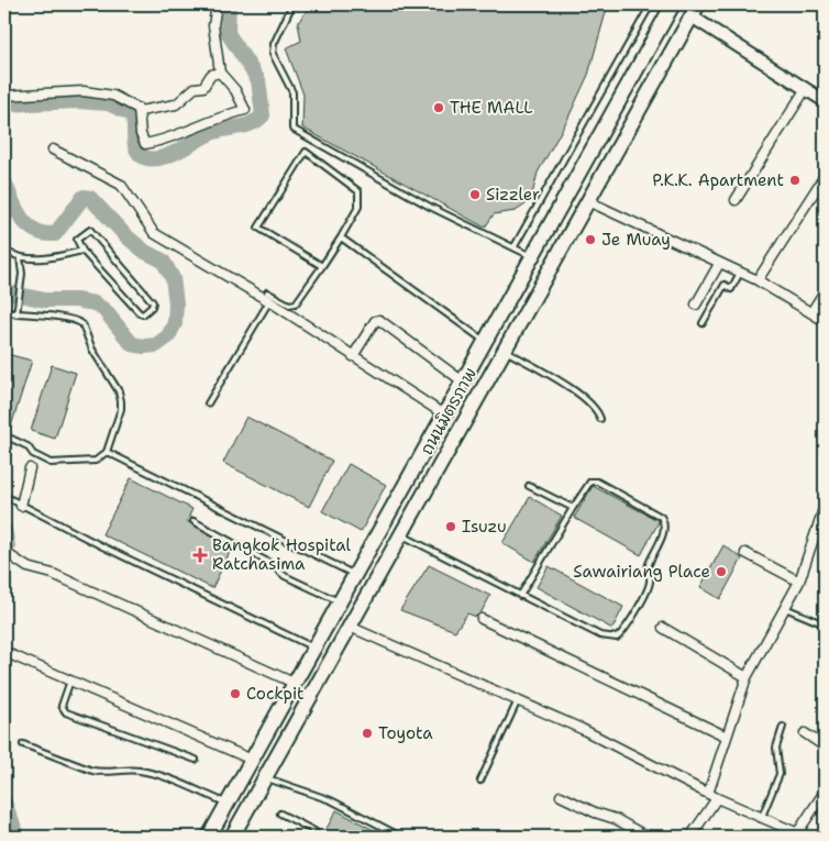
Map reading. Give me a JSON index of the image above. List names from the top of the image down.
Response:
{
  "streets": {
    "highway": ["ถนนมิตรภาพ"]
  },
  "places": {
    "other": [
      "THE MALL",
      "P.K.K. Apartment",
      "Sizzler",
      "Je Muay",
      "Isuzu",
      "Sawairiang Place",
      "Cockpit",
      "Toyota"
    ],
    "health": ["Bangkok Hospital Ratchasima"]
  }
}
